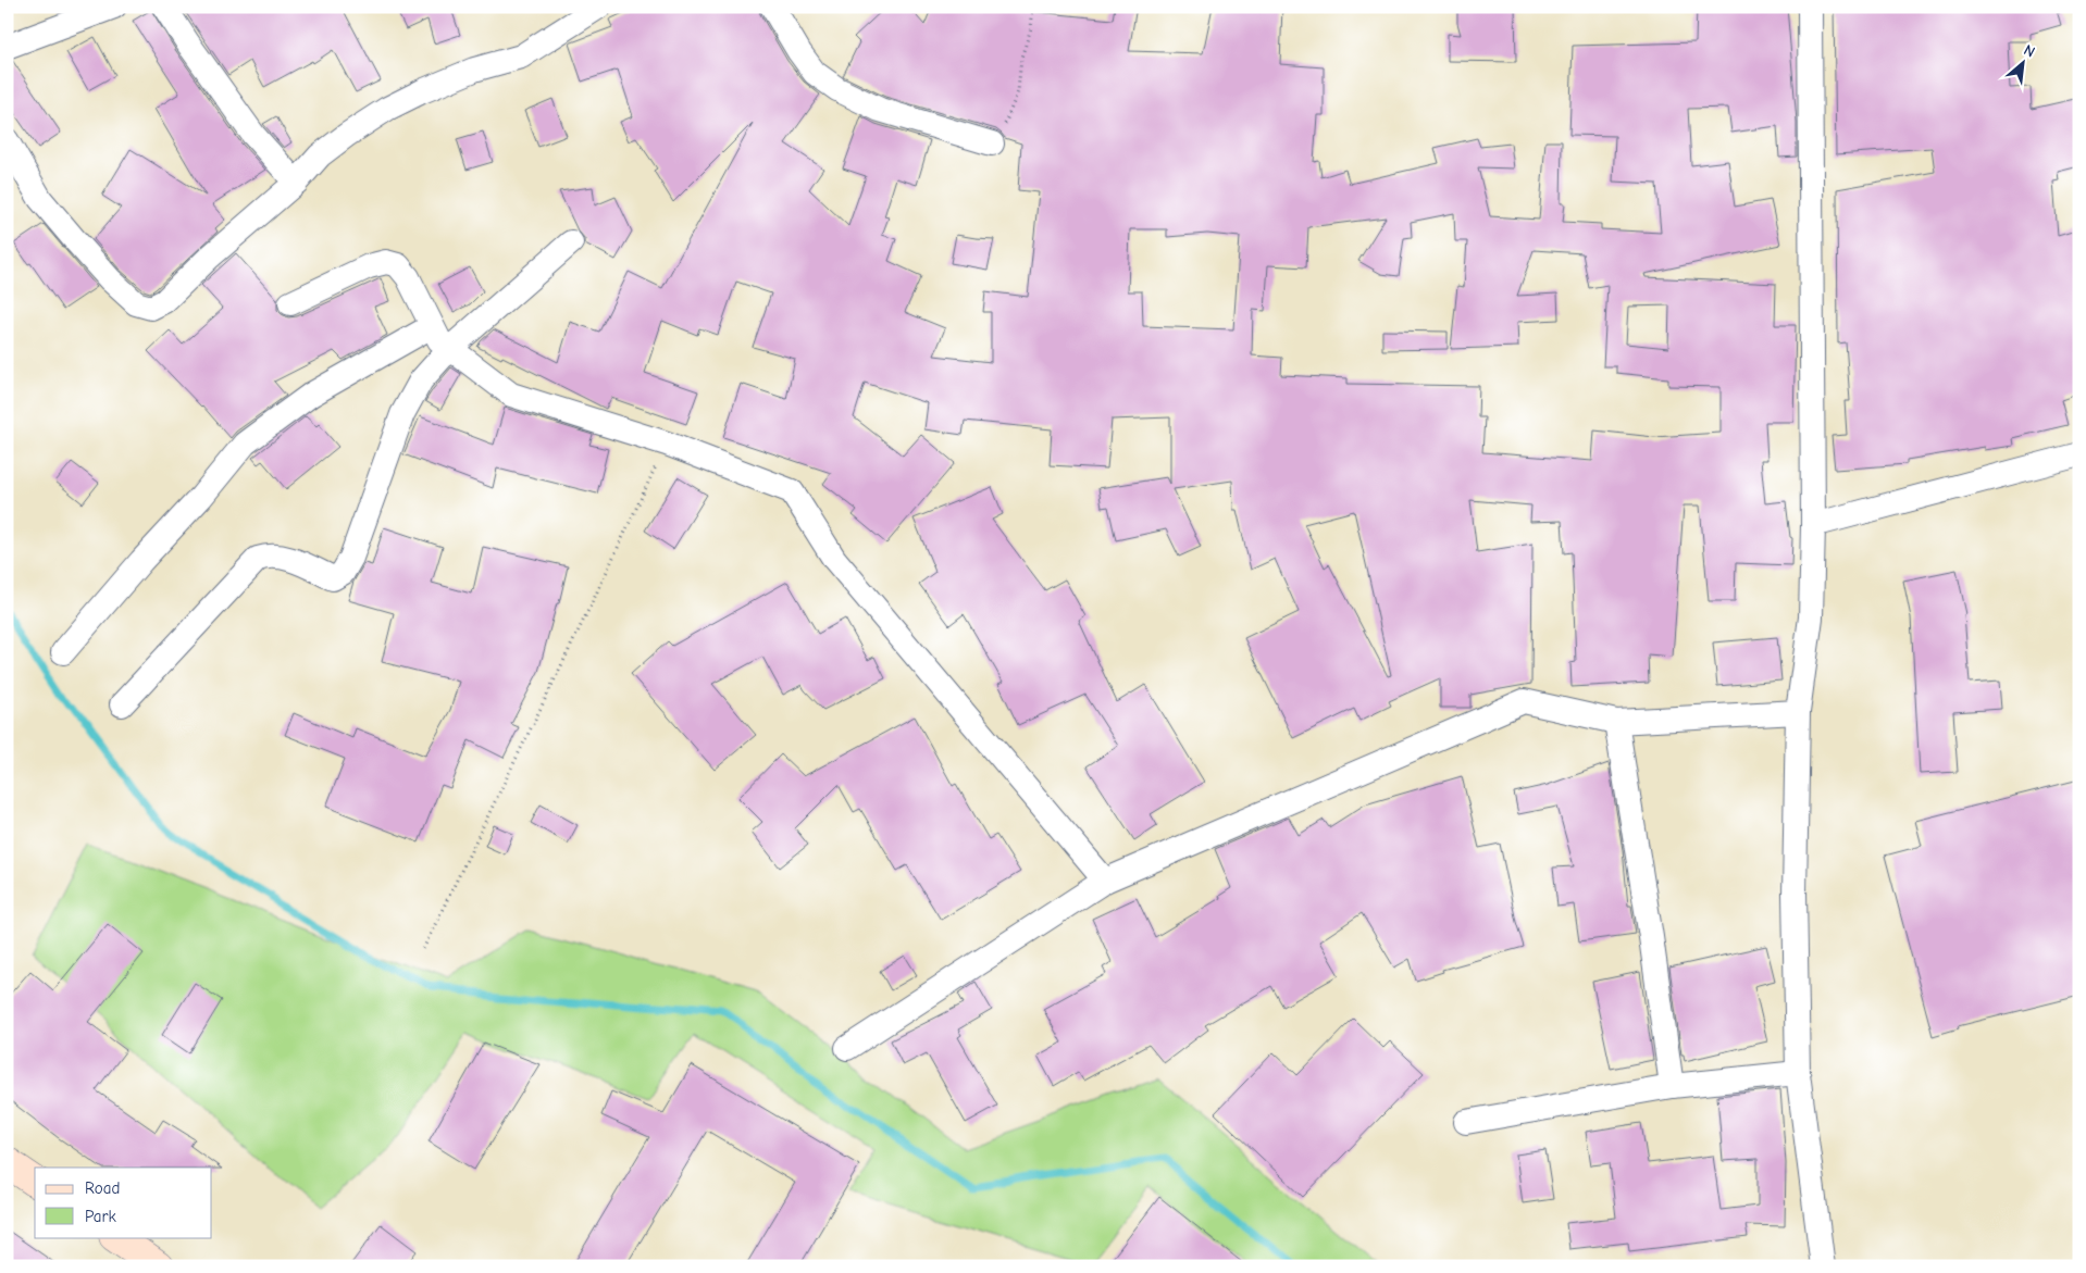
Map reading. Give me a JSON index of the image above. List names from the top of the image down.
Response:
{
  "legend": ["Road", "Park"],
  "north": "top right"
}
